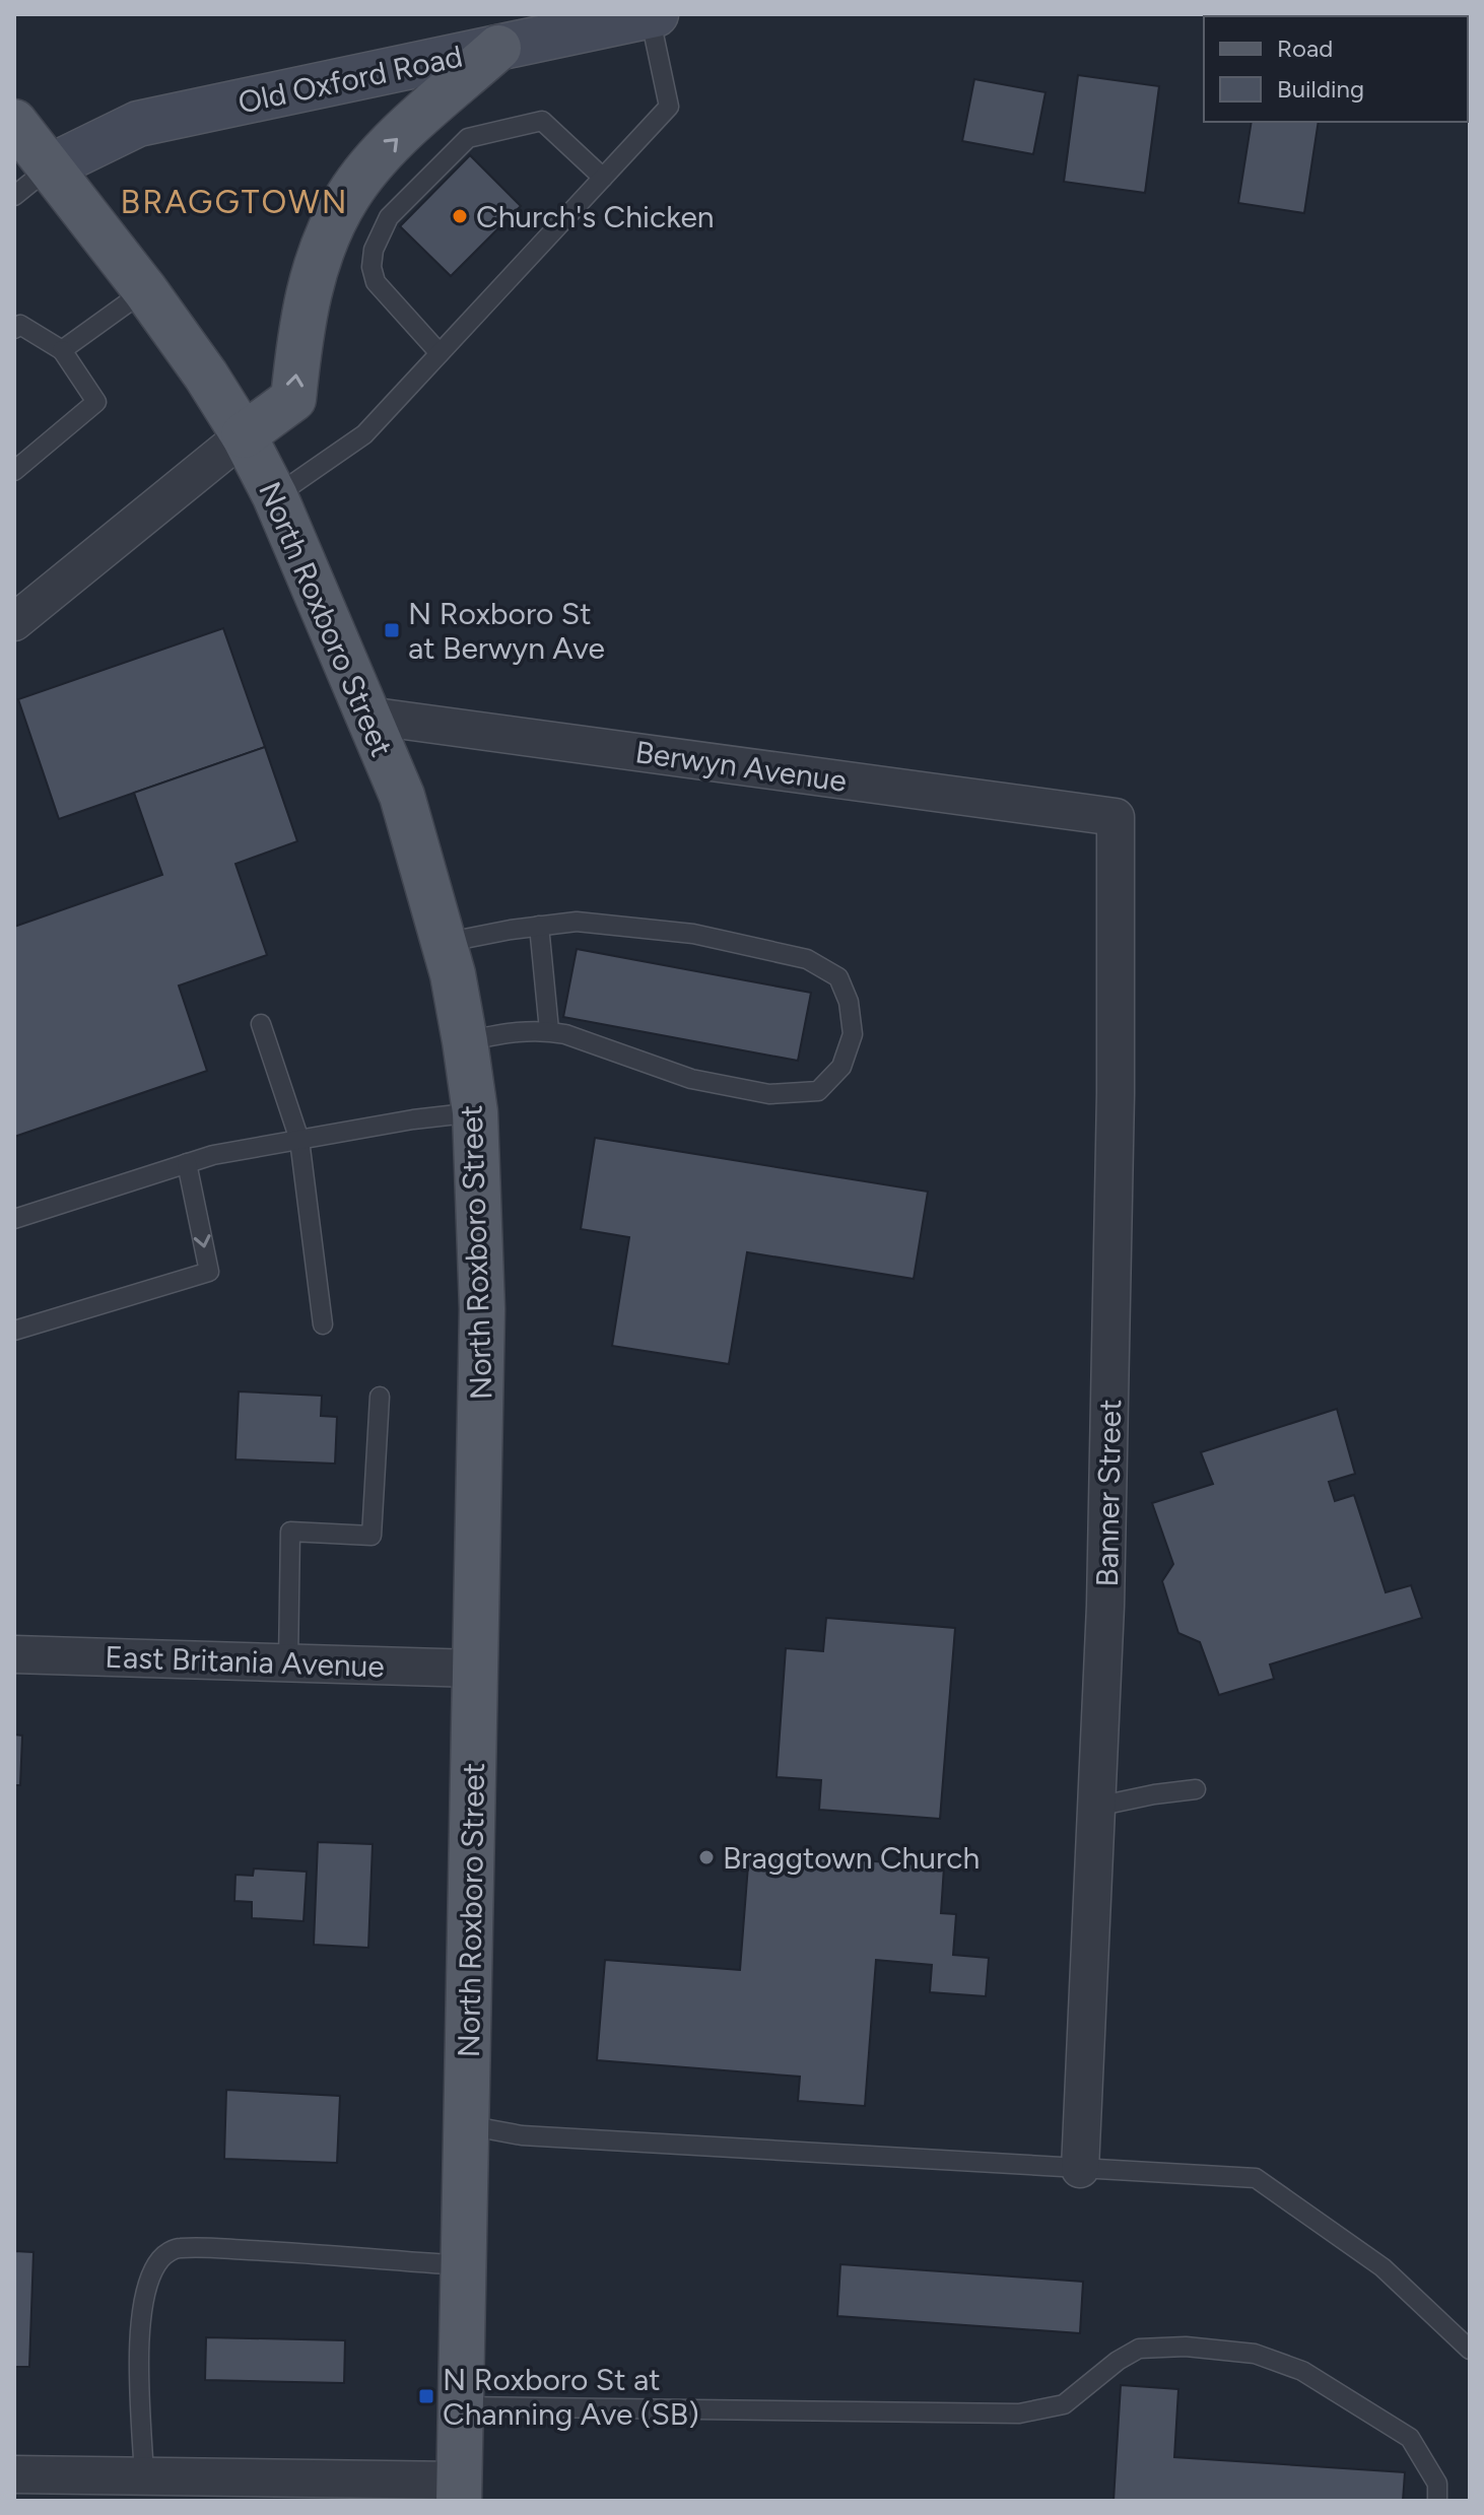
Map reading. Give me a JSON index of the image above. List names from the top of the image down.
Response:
{
  "streets": {
    "main road": ["North Roxboro Street"],
    "street": [
      "Old Oxford Road",
      "Berwyn Avenue",
      "Banner Street",
      "East Britania Avenue"
    ]
  },
  "crossings": [
    ["Old Oxford Road", "North Roxboro Street"],
    ["North Roxboro Street", "Berwyn Avenue"],
    ["North Roxboro Street", "East Britania Avenue"],
    ["Berwyn Avenue", "Banner Street"]
  ],
  "districts": ["BRAGGTOWN"],
  "places": {
    "other": ["Church's Chicken", "Braggtown Church"],
    "transit": ["N Roxboro St at Berwyn Ave", "N Roxboro St at Channing Ave (SB)"]
  },
  "legend": ["Road", "Building"]
}
